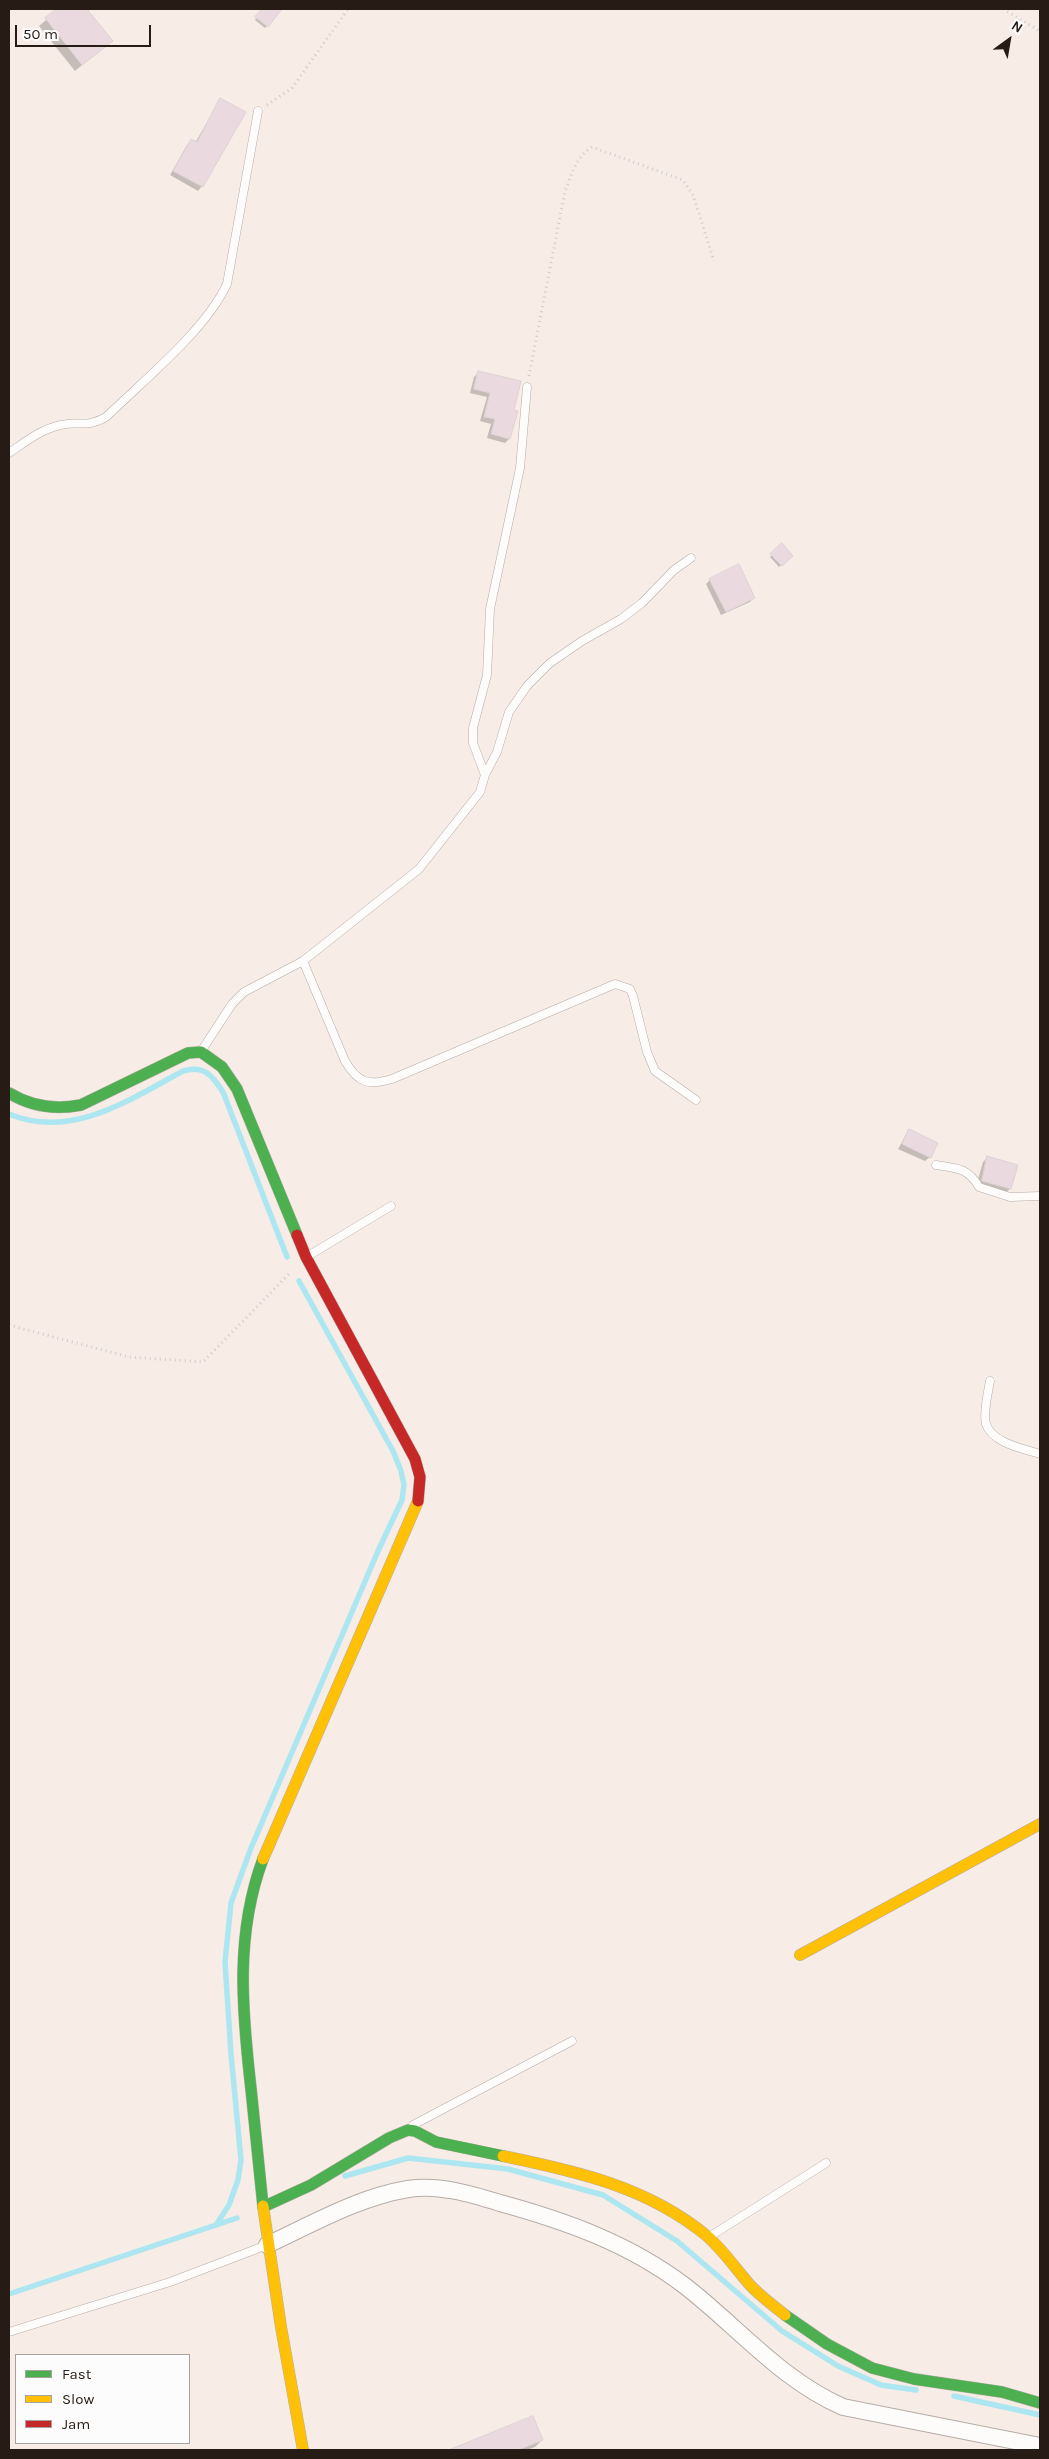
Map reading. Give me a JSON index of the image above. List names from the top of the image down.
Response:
{
  "legend": ["Fast", "Slow", "Jam"],
  "scale_bar": "50 m",
  "north": "top right"
}
